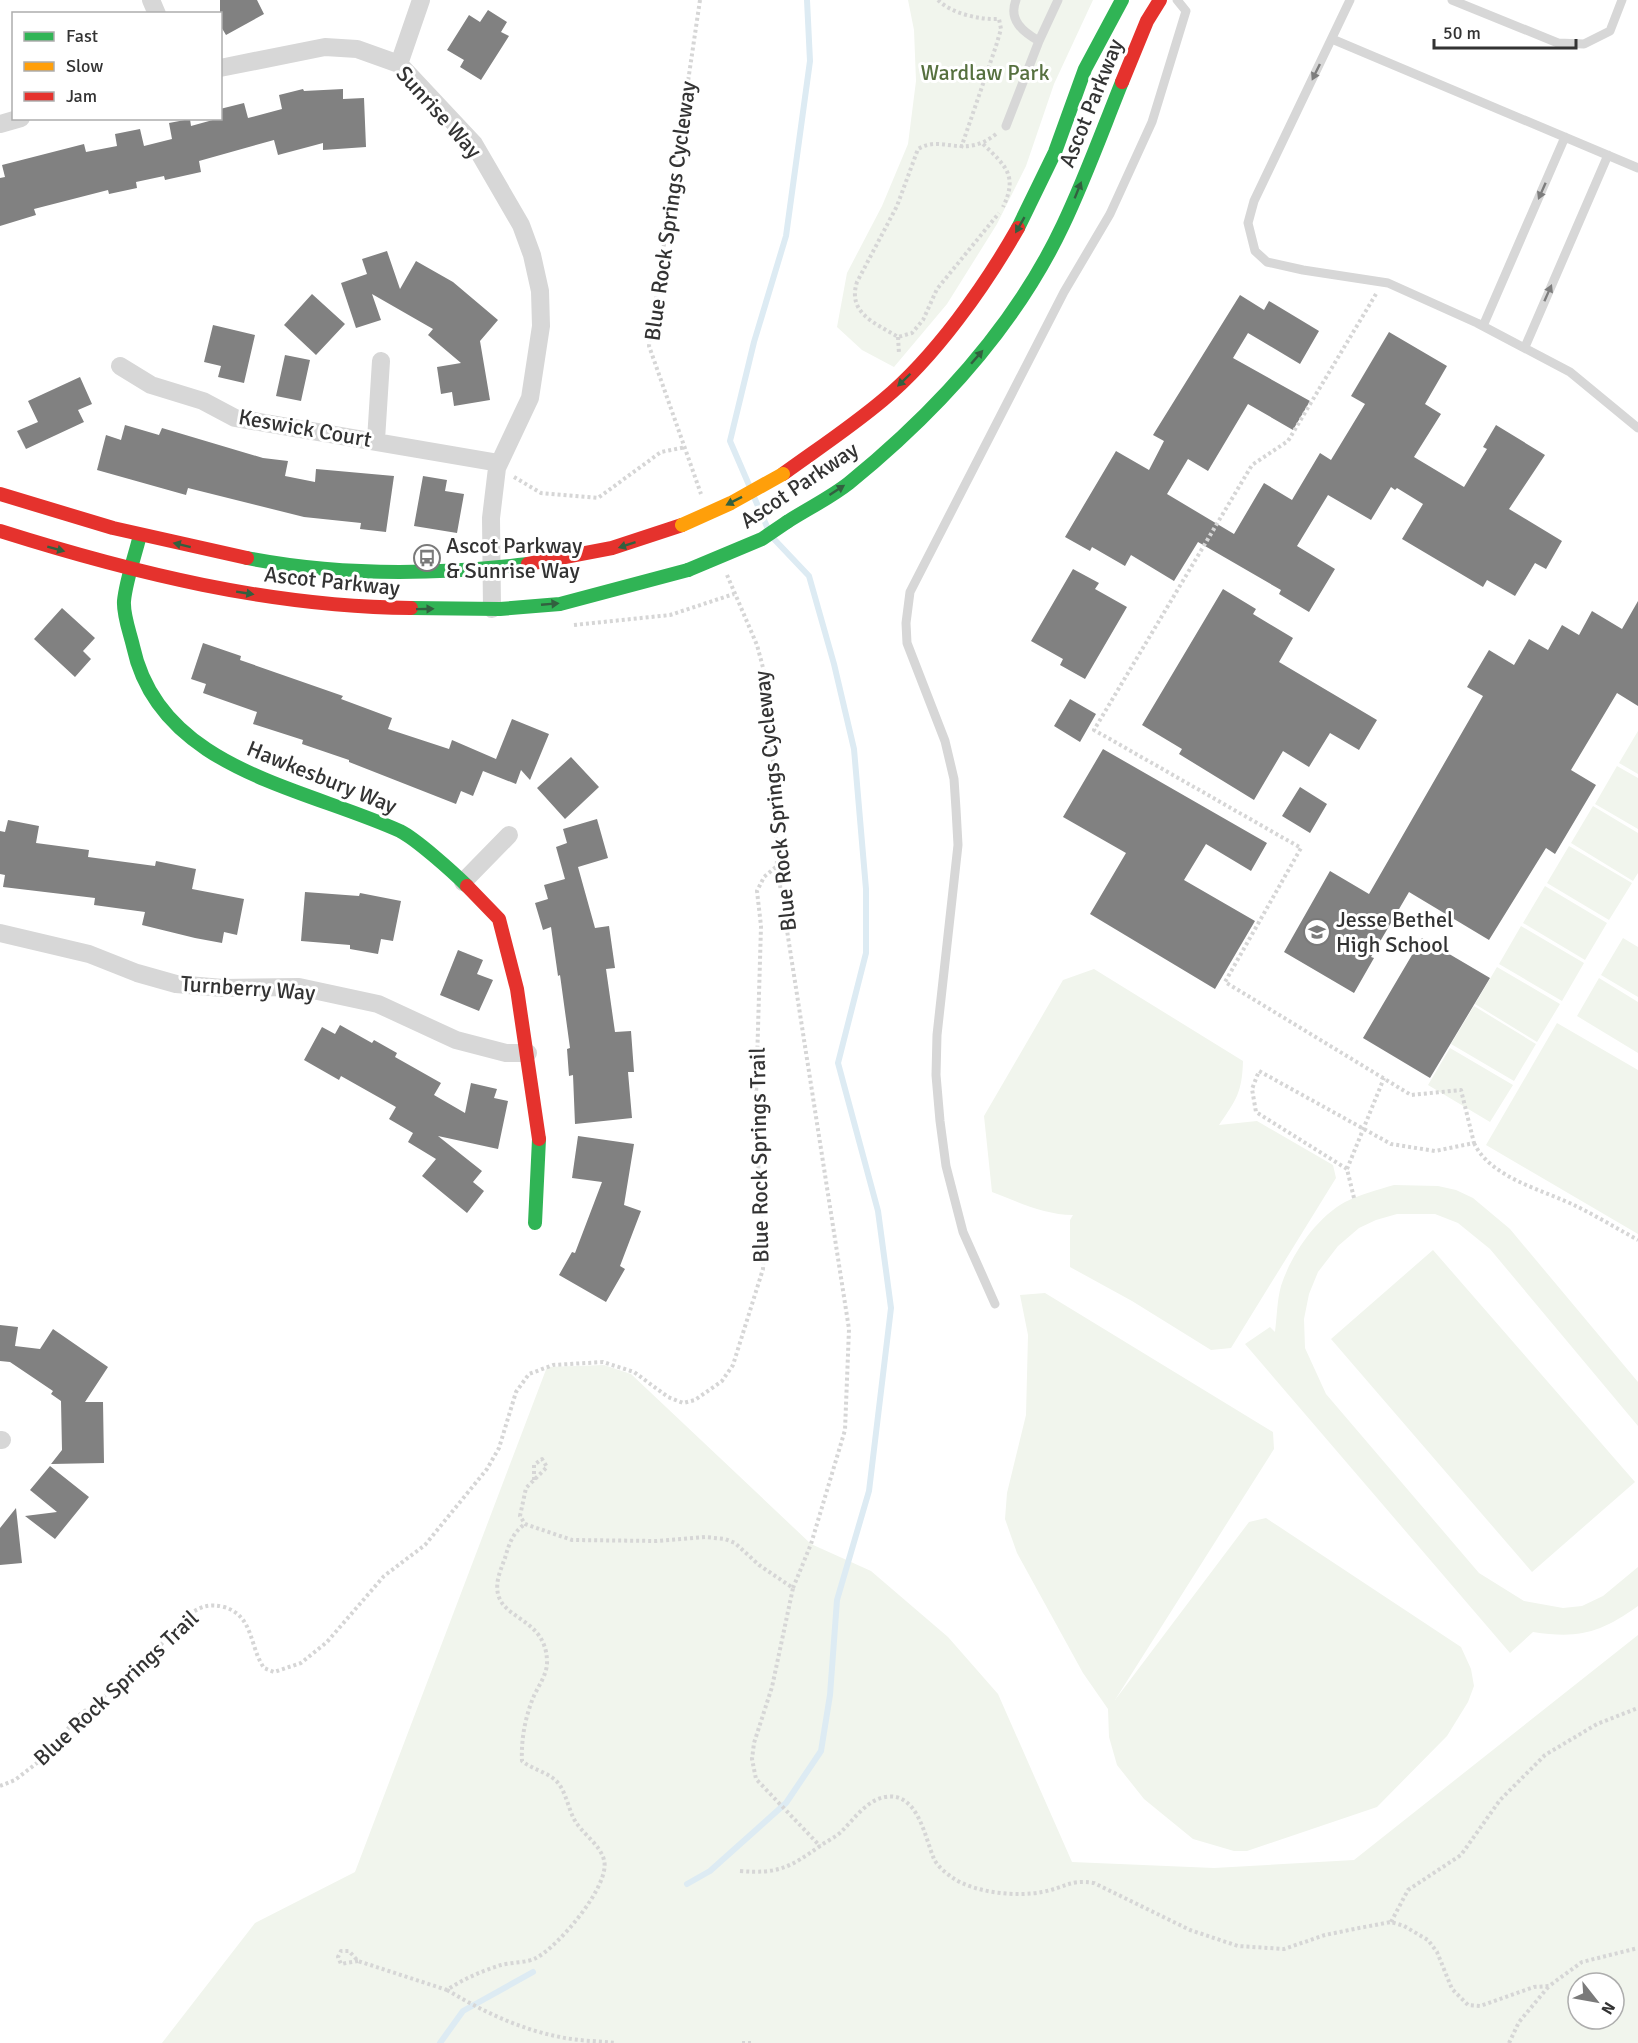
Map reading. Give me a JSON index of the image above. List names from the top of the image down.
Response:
{
  "streets": {
    "main road": ["Ascot Parkway", "Hawkesbury Way"],
    "street": ["Sunrise Way", "Keswick Court", "Turnberry Way"],
    "path": ["Blue Rock Springs Cycleway", "Blue Rock Springs Trail"]
  },
  "crossings": [
    ["Ascot Parkway", "Sunrise Way"],
    ["Ascot Parkway", "Hawkesbury Way"],
    ["Sunrise Way", "Keswick Court"],
    ["Blue Rock Springs Cycleway", "Blue Rock Springs Trail"],
    ["Hawkesbury Way", "Turnberry Way"]
  ],
  "parks": ["Wardlaw Park"],
  "places": {
    "bus stop": ["Ascot Parkway & Sunrise Way"],
    "school or university": ["Jesse Bethel High School"]
  },
  "legend": ["Fast", "Slow", "Jam"],
  "scale_bar": "50 m",
  "north": "bottom right"
}
